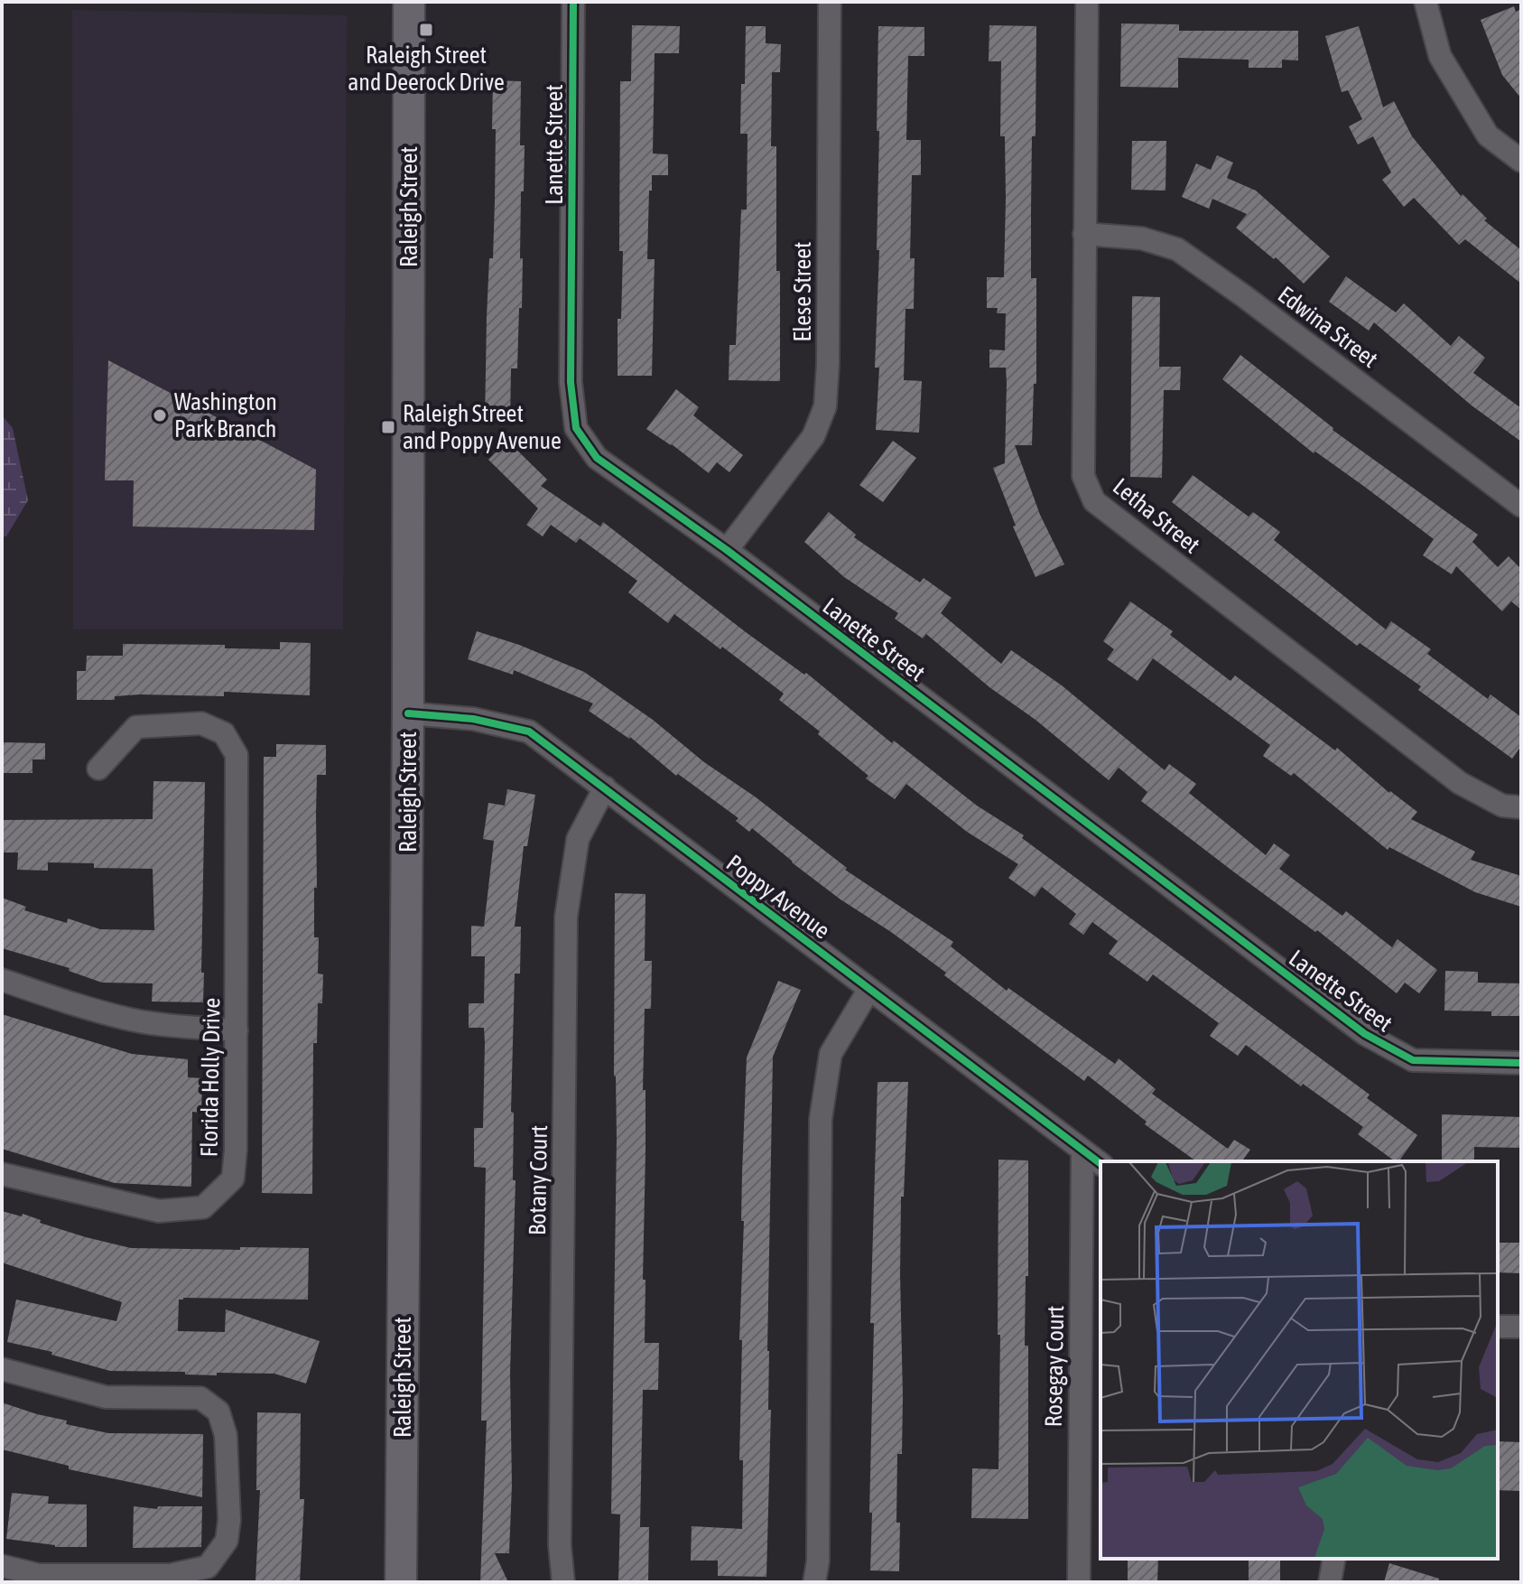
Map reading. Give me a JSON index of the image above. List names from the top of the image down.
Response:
{
  "streets": {
    "street": [
      "Lanette Street",
      "Raleigh Street",
      "Elese Street",
      "Edwina Street",
      "Letha Street",
      "Poppy Avenue",
      "Florida Holly Drive",
      "Botany Court",
      "Rosegay Court"
    ]
  },
  "crossings": [
    ["Lanette Street", "Elese Street"],
    ["Raleigh Street", "Poppy Avenue"],
    ["Edwina Street", "Letha Street"],
    ["Poppy Avenue", "Botany Court"],
    ["Poppy Avenue", "Rosegay Court"]
  ],
  "places": {
    "transit": ["Raleigh Street and Deerock Drive", "Raleigh Street and Poppy Avenue"],
    "other": ["Washington Park Branch"]
  }
}
